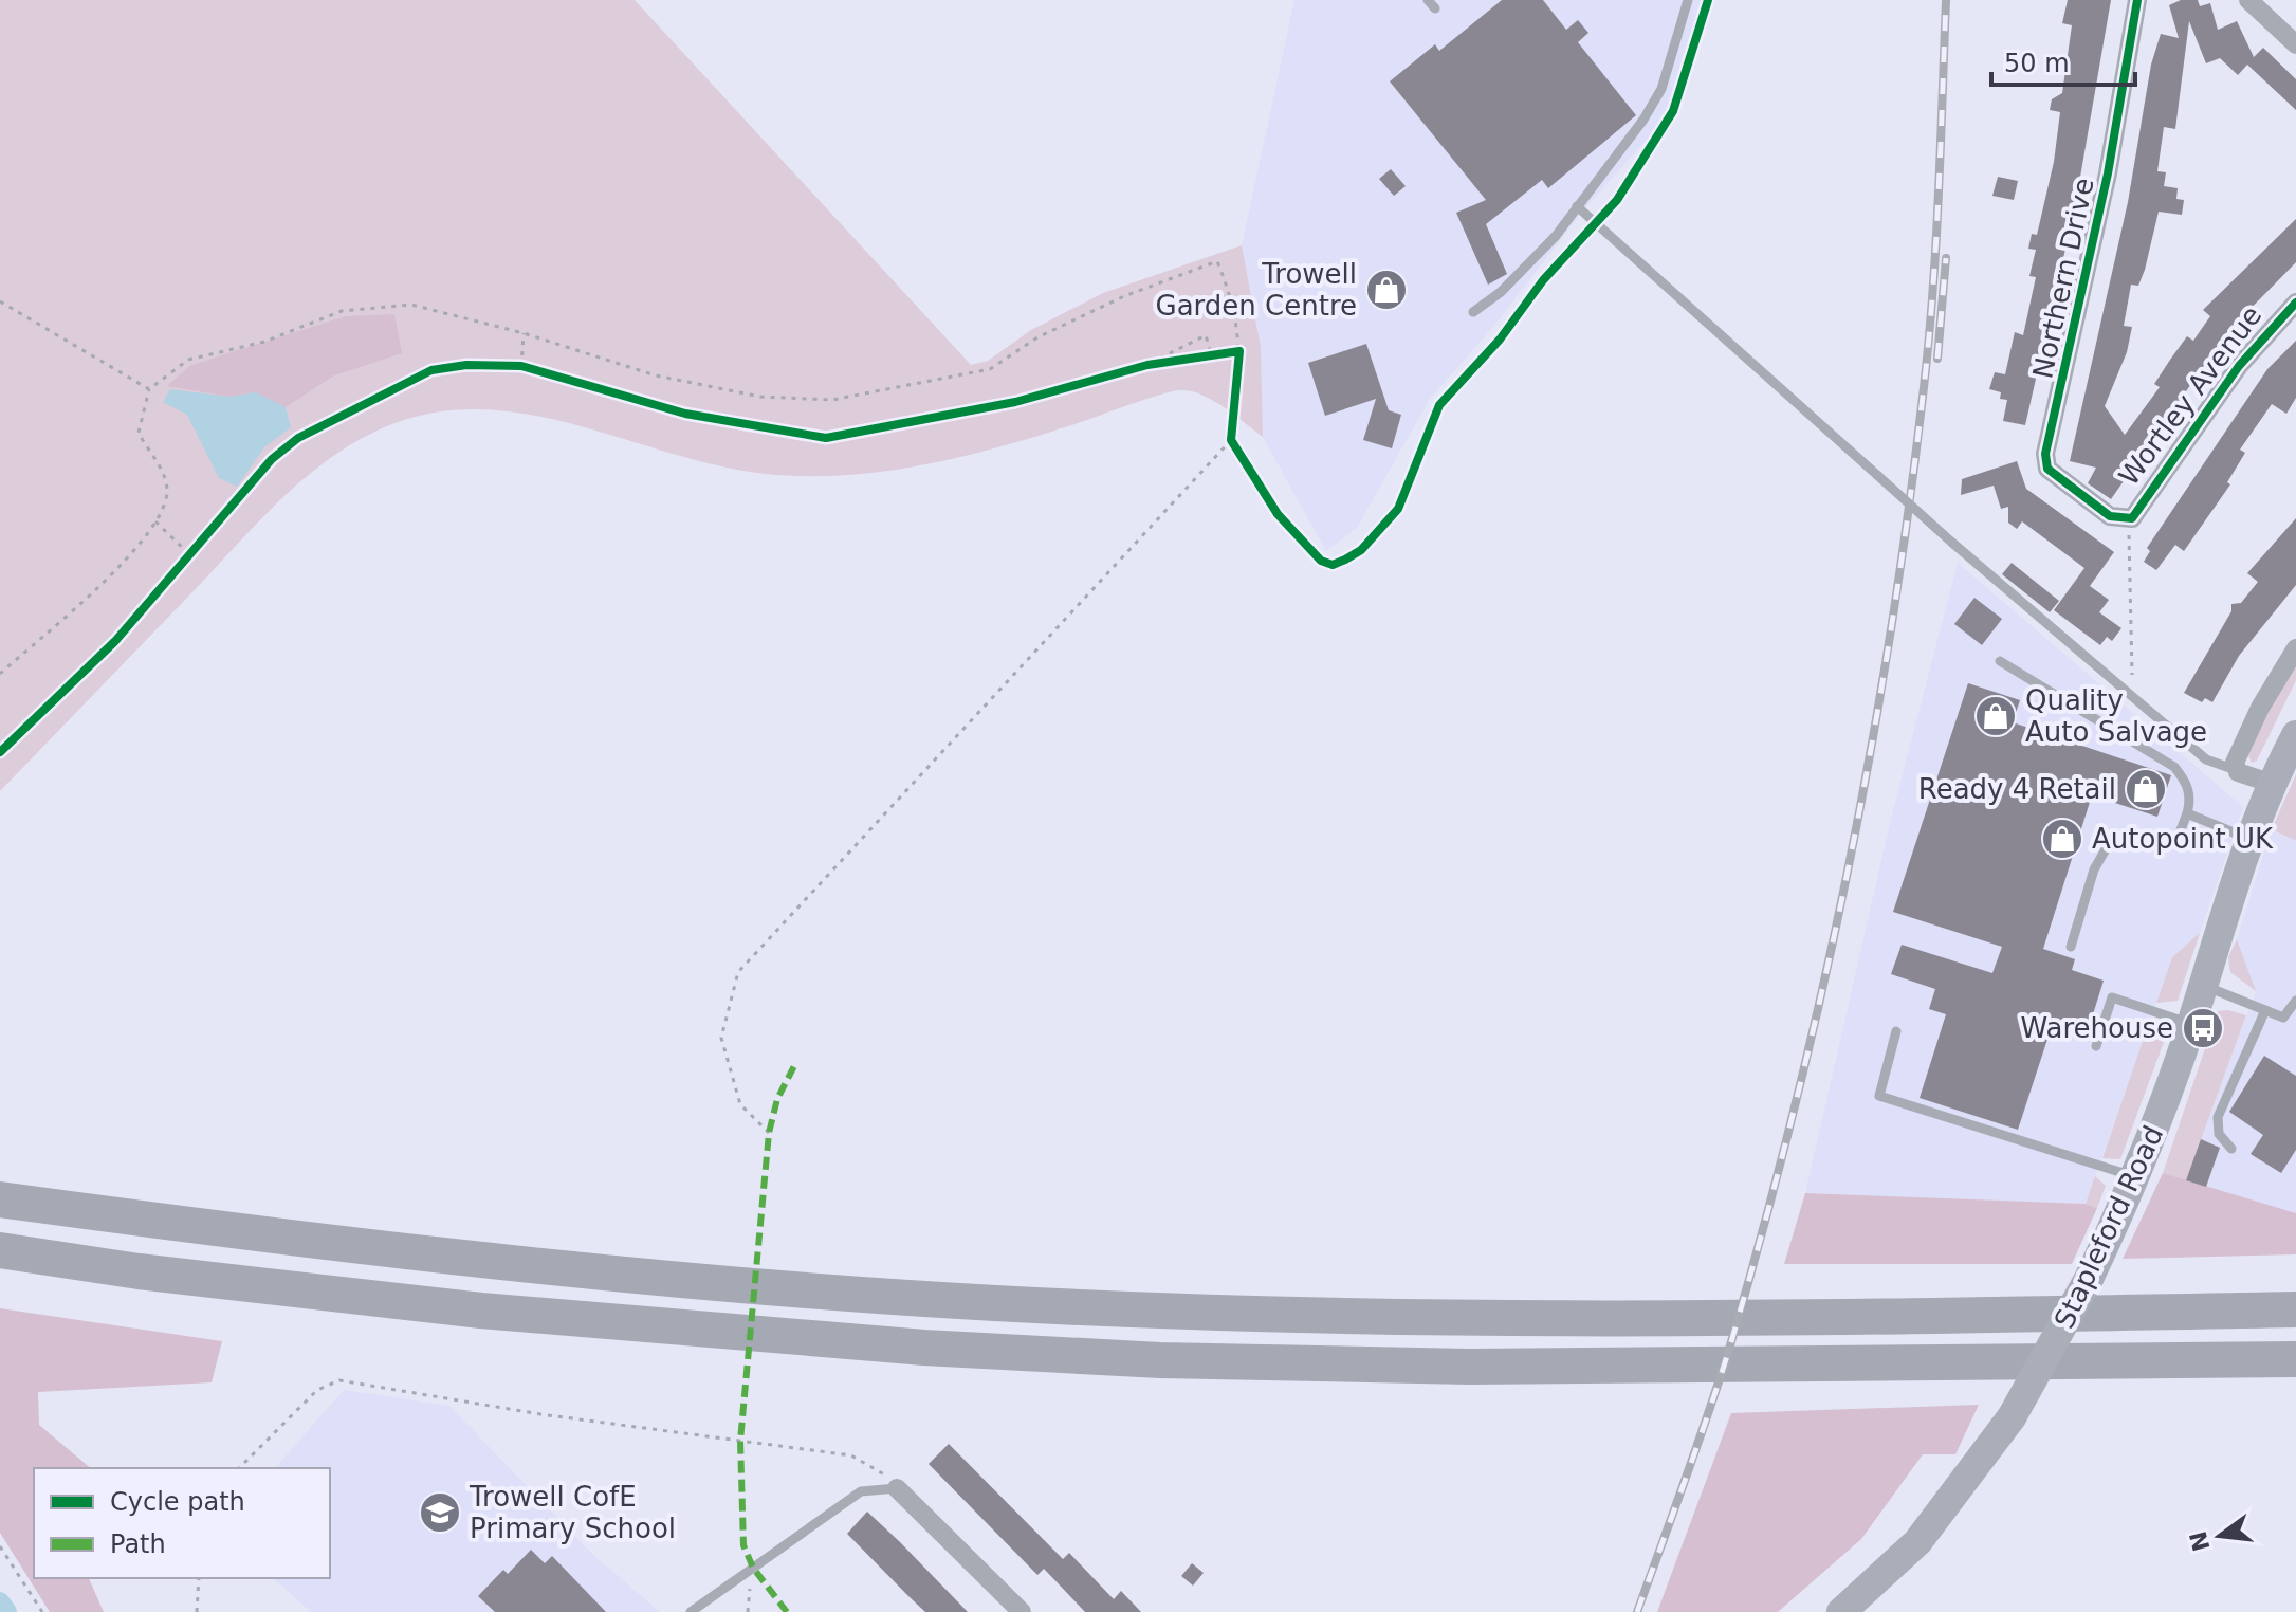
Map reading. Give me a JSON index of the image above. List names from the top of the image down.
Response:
{
  "streets": {
    "main road": ["Stapleford Road"],
    "street": ["Northern Drive", "Wortley Avenue"]
  },
  "crossings": [
    ["Northern Drive", "Wortley Avenue"]
  ],
  "places": {
    "shop": [
      "Trowell Garden Centre",
      "Quality Auto Salvage",
      "Ready 4 Retail",
      "Autopoint UK"
    ],
    "bus stop": ["Warehouse"],
    "school or university": ["Trowell CofE Primary School"]
  },
  "legend": ["Cycle path", "Path"],
  "scale_bar": "50 m",
  "north": "left"
}
